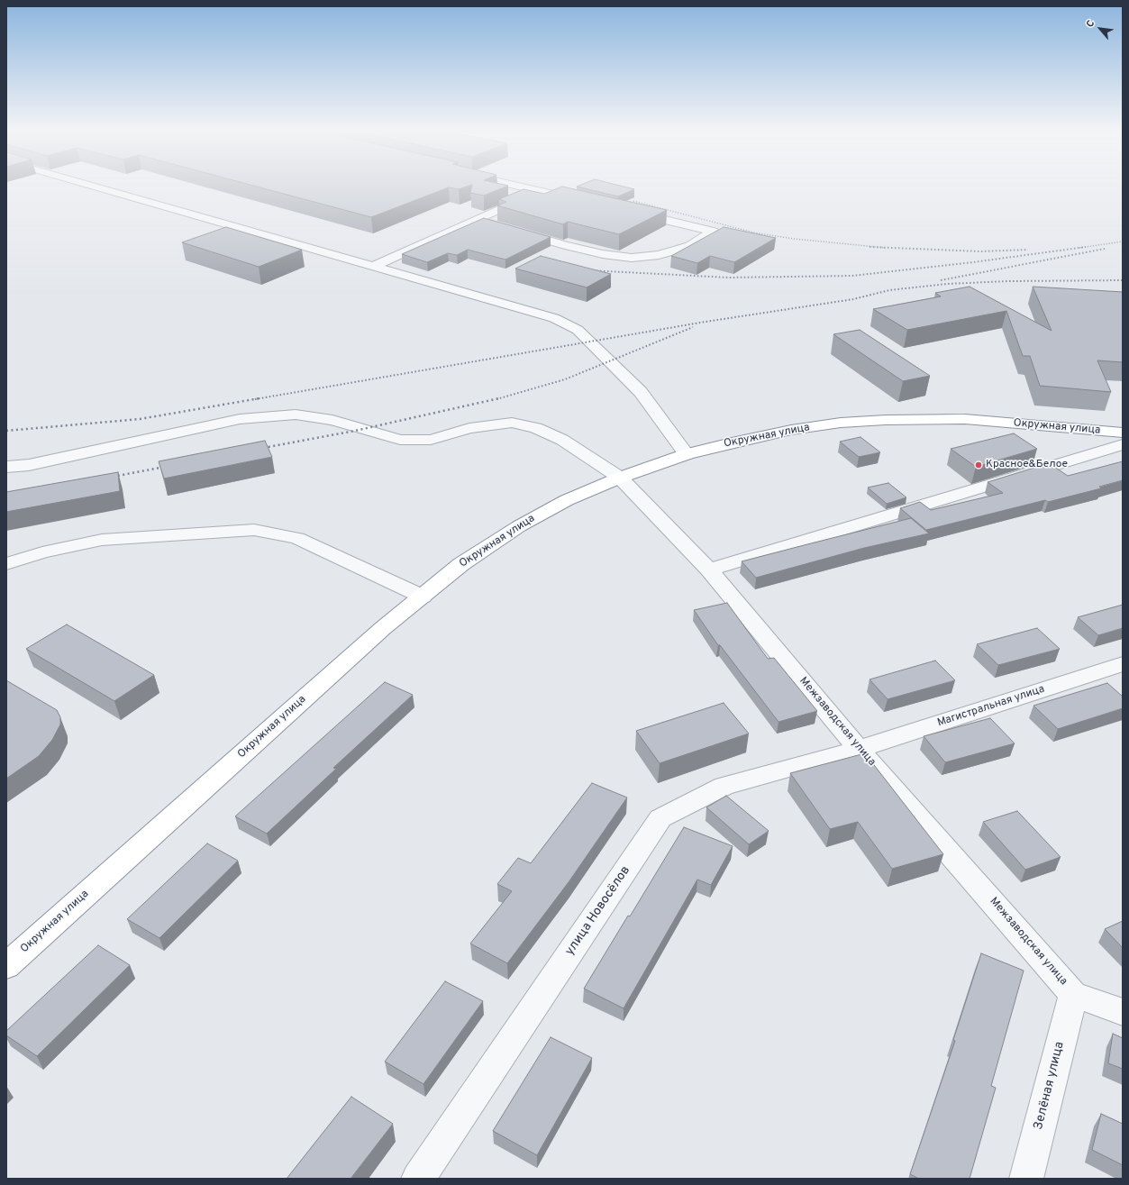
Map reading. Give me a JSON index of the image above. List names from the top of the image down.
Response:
{
  "streets": {
    "highway": ["Окружная улица"],
    "street": [
      "Магистральная улица",
      "Межзаводская улица",
      "улица Новосёлов",
      "Зелёная улица"
    ]
  },
  "crossings": [
    ["Окружная улица", "Межзаводская улица"],
    ["Магистральная улица", "Межзаводская улица"],
    ["Магистральная улица", "улица Новосёлов"],
    ["Межзаводская улица", "улица Новосёлов"],
    ["Межзаводская улица", "Зелёная улица"]
  ],
  "places": ["Красное&Белое"],
  "north": "top left"
}
